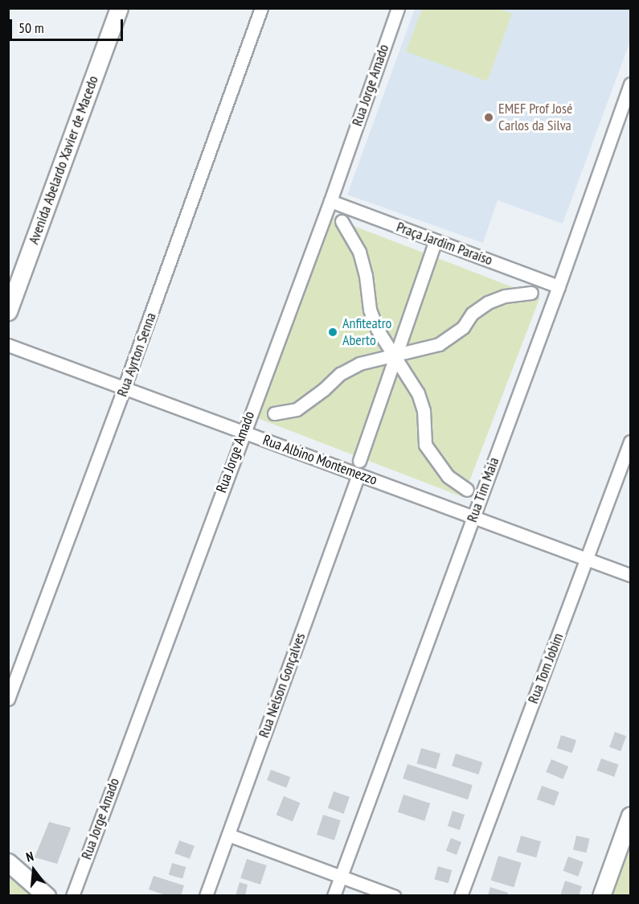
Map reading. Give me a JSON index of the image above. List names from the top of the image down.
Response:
{
  "streets": {
    "street": [
      "Rua Jorge Amado",
      "Avenida Abelardo Xavier de Macedo",
      "Praça Jardim Paraíso",
      "Rua Ayrton Senna",
      "Rua Albino Montemezzo",
      "Rua Tim Maia",
      "Rua Tom Jobim",
      "Rua Nelson Gonçalves"
    ]
  },
  "crossings": [
    ["Rua Jorge Amado", "Praça Jardim Paraíso"],
    ["Rua Jorge Amado", "Rua Albino Montemezzo"],
    ["Praça Jardim Paraíso", "Rua Tim Maia"],
    ["Rua Ayrton Senna", "Rua Albino Montemezzo"],
    ["Rua Albino Montemezzo", "Rua Tim Maia"],
    ["Rua Albino Montemezzo", "Rua Tom Jobim"],
    ["Rua Albino Montemezzo", "Rua Nelson Gonçalves"]
  ],
  "places": ["EMEF Prof José Carlos da Silva", "Anfiteatro Aberto"],
  "scale_bar": "50 m",
  "north": "top"
}
